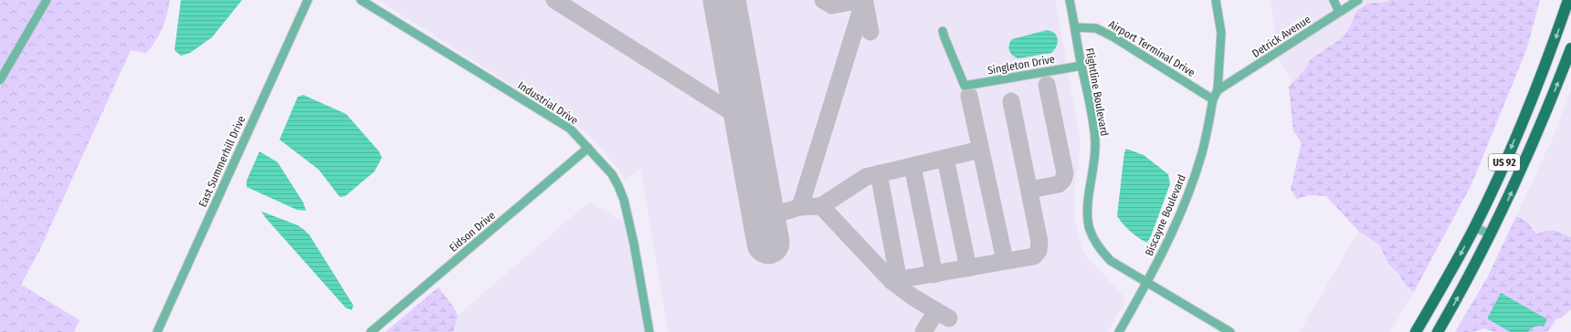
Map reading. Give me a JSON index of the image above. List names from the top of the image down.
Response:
{
  "streets": {
    "main road": ["US 92"],
    "street": [
      "Detrick Avenue",
      "Airport Terminal Drive",
      "Singleton Drive",
      "Flightline Boulevard",
      "Industrial Drive",
      "East Summerhill Drive",
      "Biscayne Boulevard",
      "Eidson Drive"
    ]
  },
  "crossings": [
    ["Detrick Avenue", "Biscayne Boulevard"],
    ["Airport Terminal Drive", "Flightline Boulevard"],
    ["Airport Terminal Drive", "Biscayne Boulevard"],
    ["Singleton Drive", "Flightline Boulevard"],
    ["Flightline Boulevard", "Biscayne Boulevard"],
    ["Industrial Drive", "Eidson Drive"]
  ]
}
